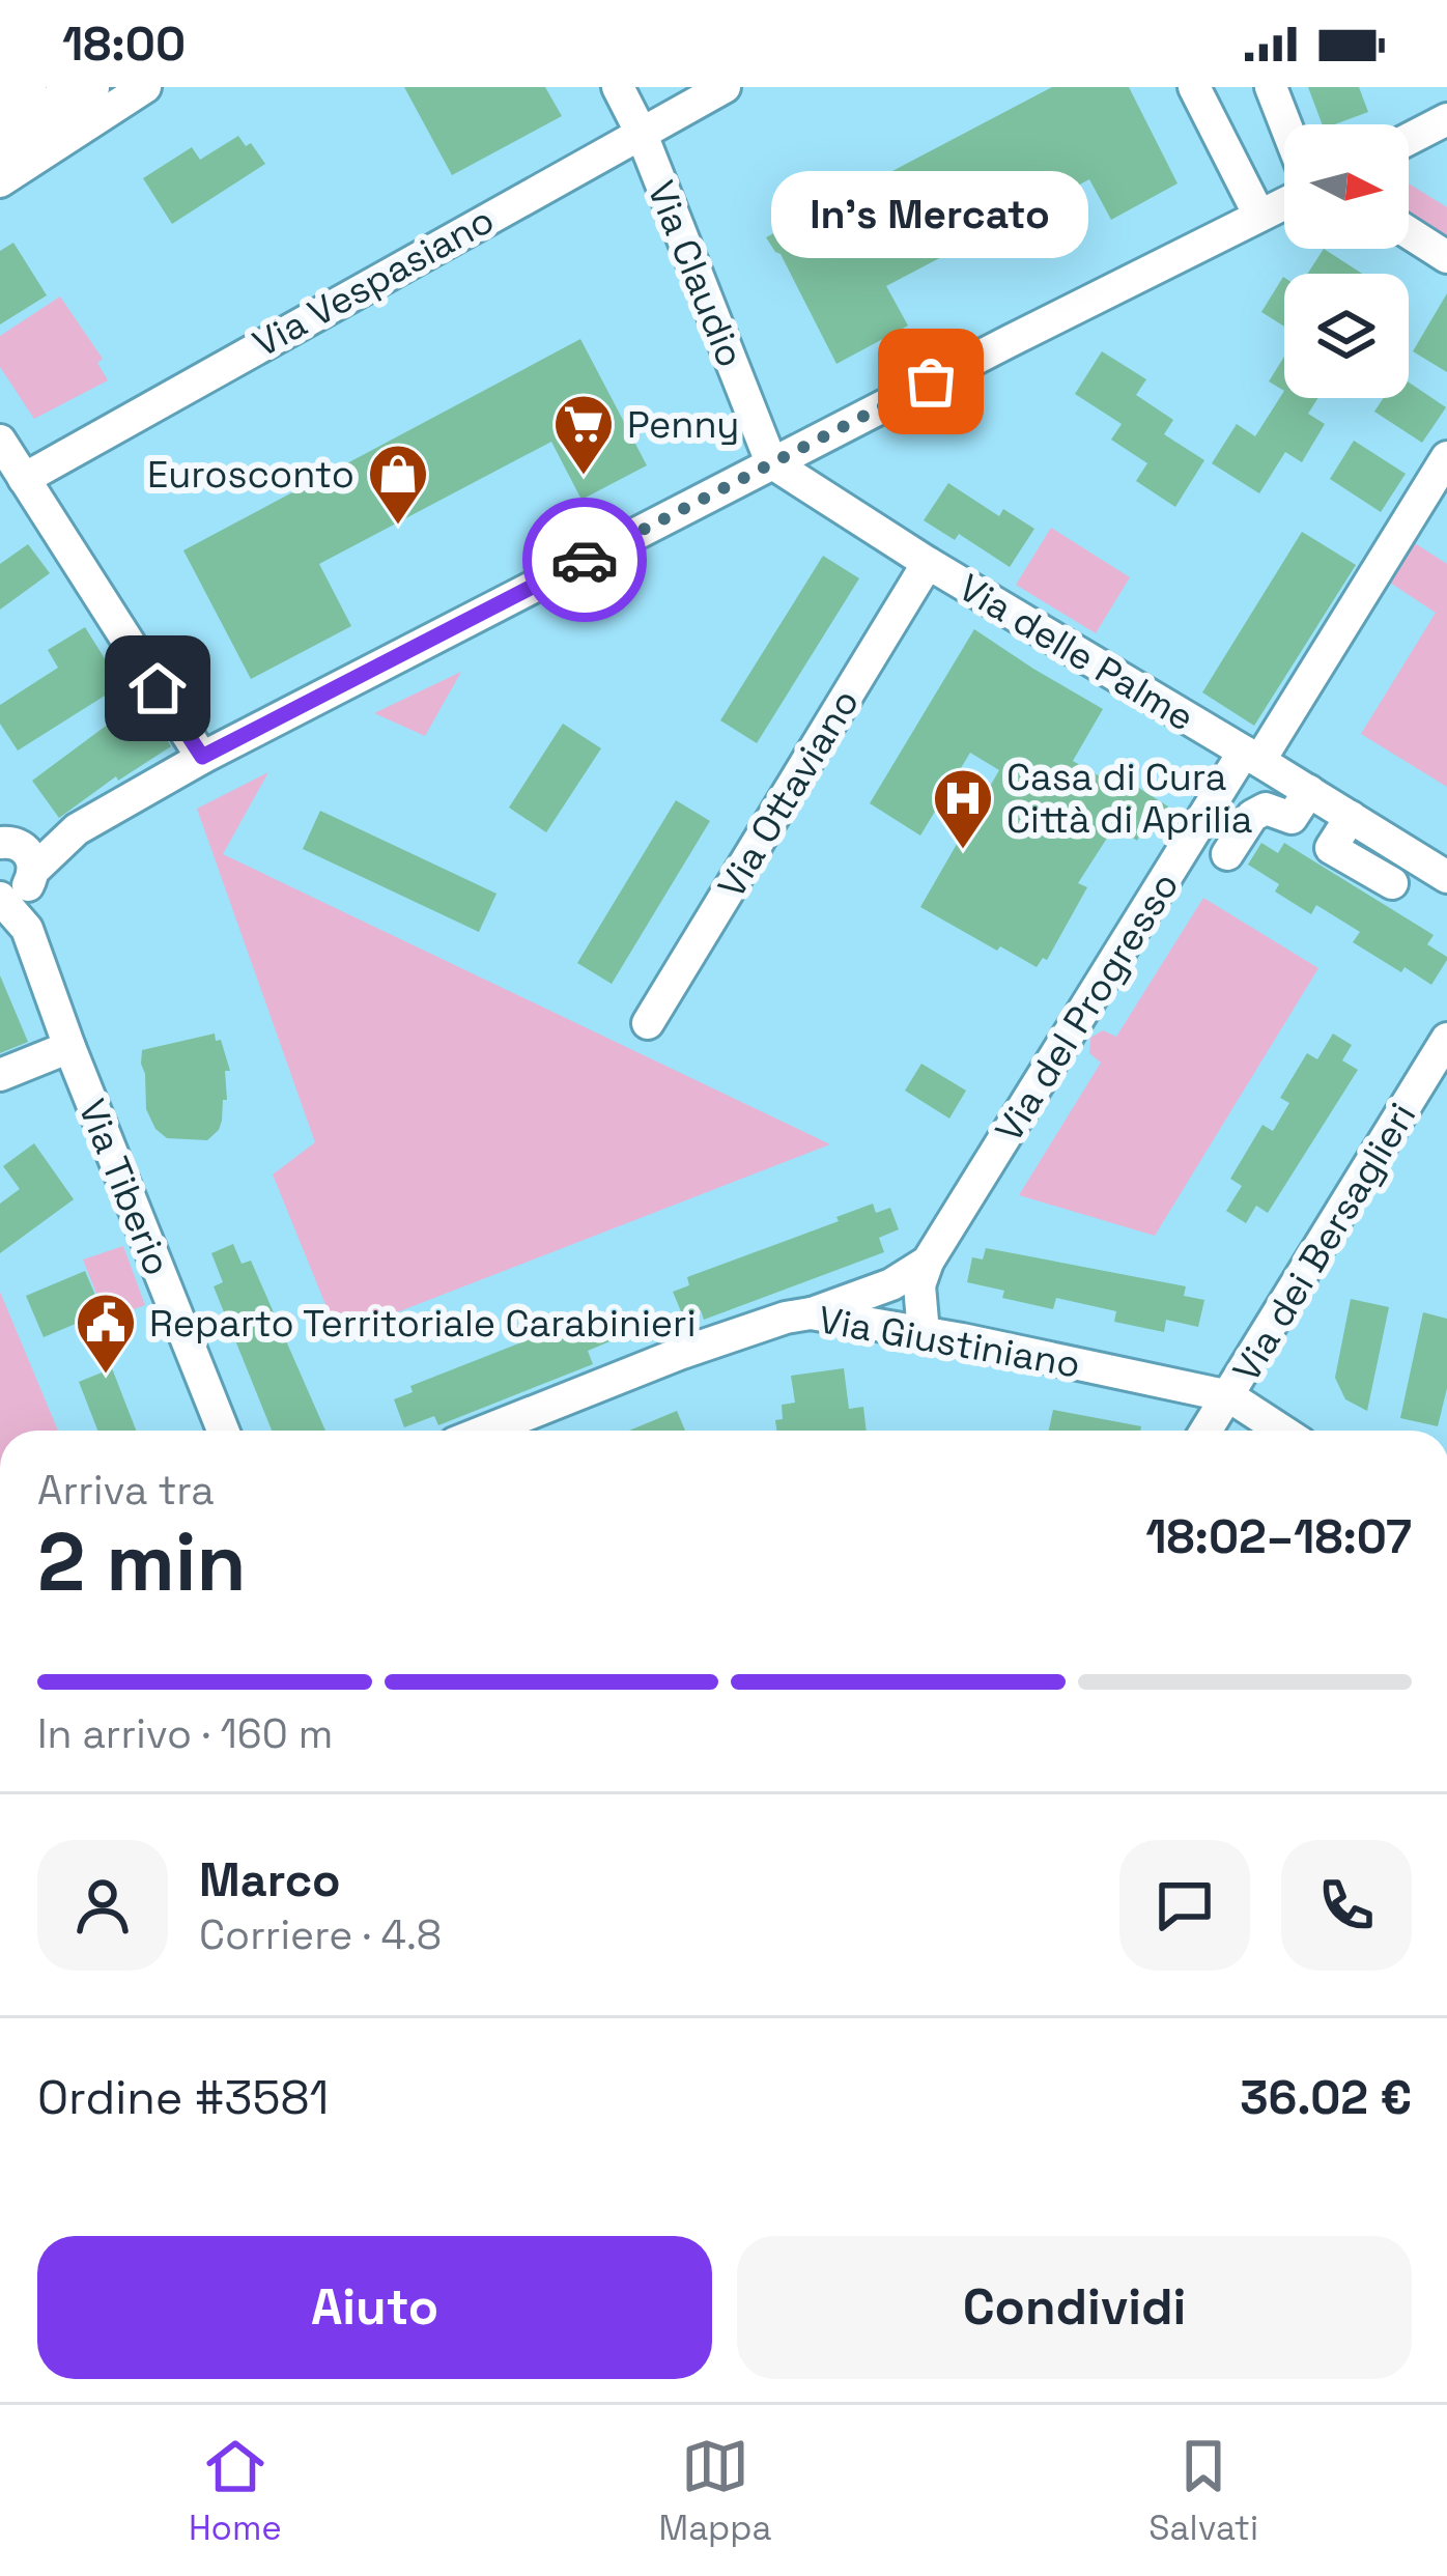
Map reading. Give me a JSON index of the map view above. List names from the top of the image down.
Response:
{
  "streets": {
    "street": [
      "Via Claudio",
      "Via Vespasiano",
      "Via delle Palme",
      "Via Ottaviano",
      "Via del Progresso",
      "Via Tiberio",
      "Via dei Bersaglieri",
      "Via Giustiniano"
    ]
  },
  "crossings": [
    ["Via Claudio", "Via Vespasiano"],
    ["Via Claudio", "Via delle Palme"],
    ["Via delle Palme", "Via Ottaviano"],
    ["Via delle Palme", "Via del Progresso"],
    ["Via del Progresso", "Via Giustiniano"],
    ["Via dei Bersaglieri", "Via Giustiniano"]
  ],
  "places": {
    "other": ["In's Mercato"],
    "supermarket": ["Penny"],
    "shop": ["Eurosconto"],
    "hospital": ["Casa di Cura Città di Aprilia"],
    "public building": ["Reparto Territoriale Carabinieri"]
  },
  "north": "right",
  "page": {
    "status": "18:00",
    "bubble": "In's Mercato",
    "heading": ["2 min", "Arriva tra", "18:02–18:07"],
    "panel": [
      "Marco",
      "Corriere · 4.8",
      "Ordine #3581",
      "36.02 €"
    ],
    "bar": "In arrivo · 160 m",
    "buttons": ["Aiuto", "Condividi"],
    "tabs": ["Home", "Mappa", "Salvati"]
  }
}
